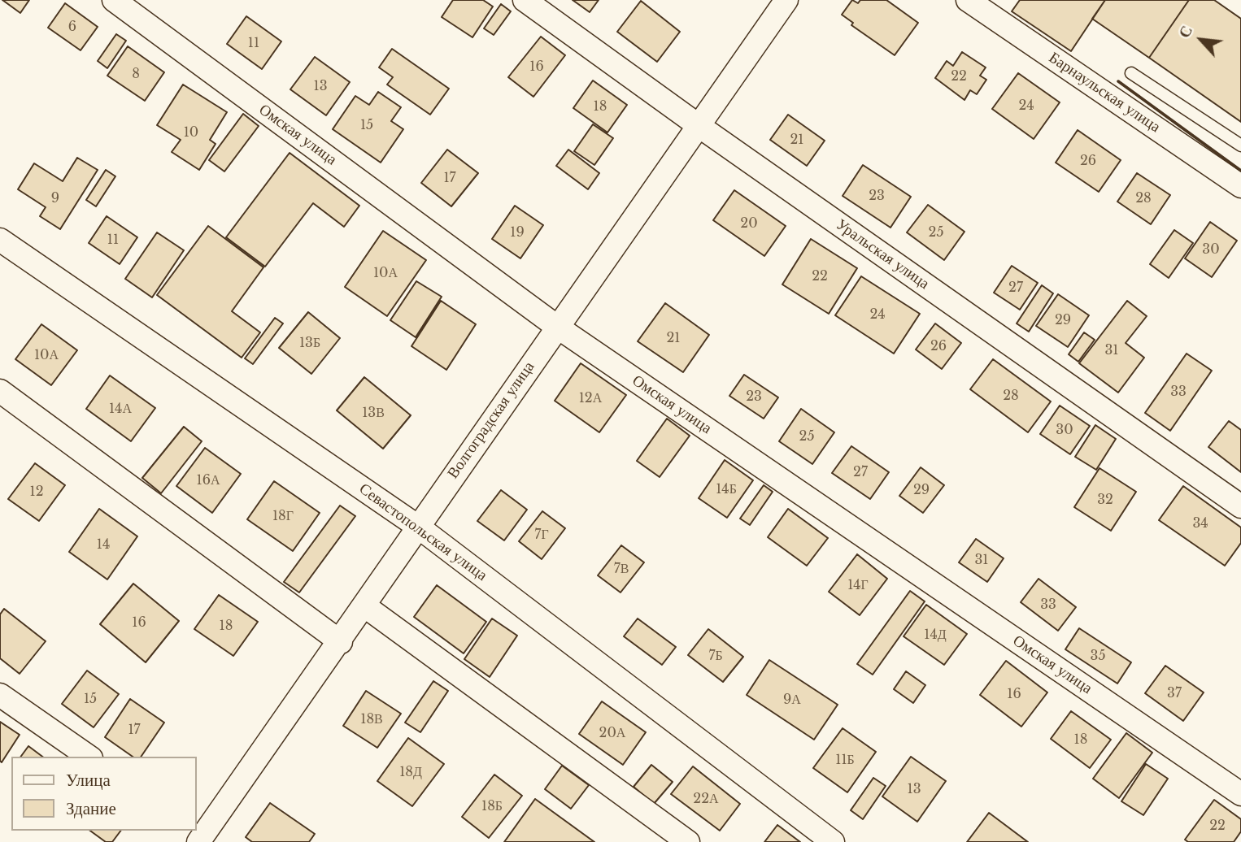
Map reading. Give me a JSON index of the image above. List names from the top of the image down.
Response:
{
  "streets": {
    "street": [
      "Барнаульская улица",
      "Омская улица",
      "Уральская улица",
      "Волгоградская улица",
      "Севастопольская улица"
    ]
  },
  "crossings": [
    ["Омская улица", "Волгоградская улица"],
    ["Уральская улица", "Волгоградская улица"],
    ["Волгоградская улица", "Севастопольская улица"]
  ],
  "house_numbers": [
    "6",
    "11",
    "16",
    "8",
    "22",
    "13",
    "24",
    "18",
    "15",
    "10",
    "21",
    "26",
    "17",
    "23",
    "9",
    "28",
    "20",
    "19",
    "25",
    "11",
    "30",
    "10А",
    "22",
    "27",
    "24",
    "29",
    "21",
    "13Б",
    "26",
    "31",
    "10А",
    "33",
    "28",
    "23",
    "12А",
    "14А",
    "13В",
    "30",
    "25",
    "27",
    "16А",
    "14Б",
    "29",
    "12",
    "32",
    "18Г",
    "34",
    "7Г",
    "14",
    "31",
    "7В",
    "14Г",
    "33",
    "16",
    "18",
    "14Д",
    "7Б",
    "35",
    "37",
    "16",
    "15",
    "9А",
    "18В",
    "17",
    "20А",
    "18",
    "11Б",
    "18Д",
    "13",
    "22А",
    "18Б",
    "22"
  ],
  "legend": ["Улица", "Здание"],
  "north": "top left"
}
